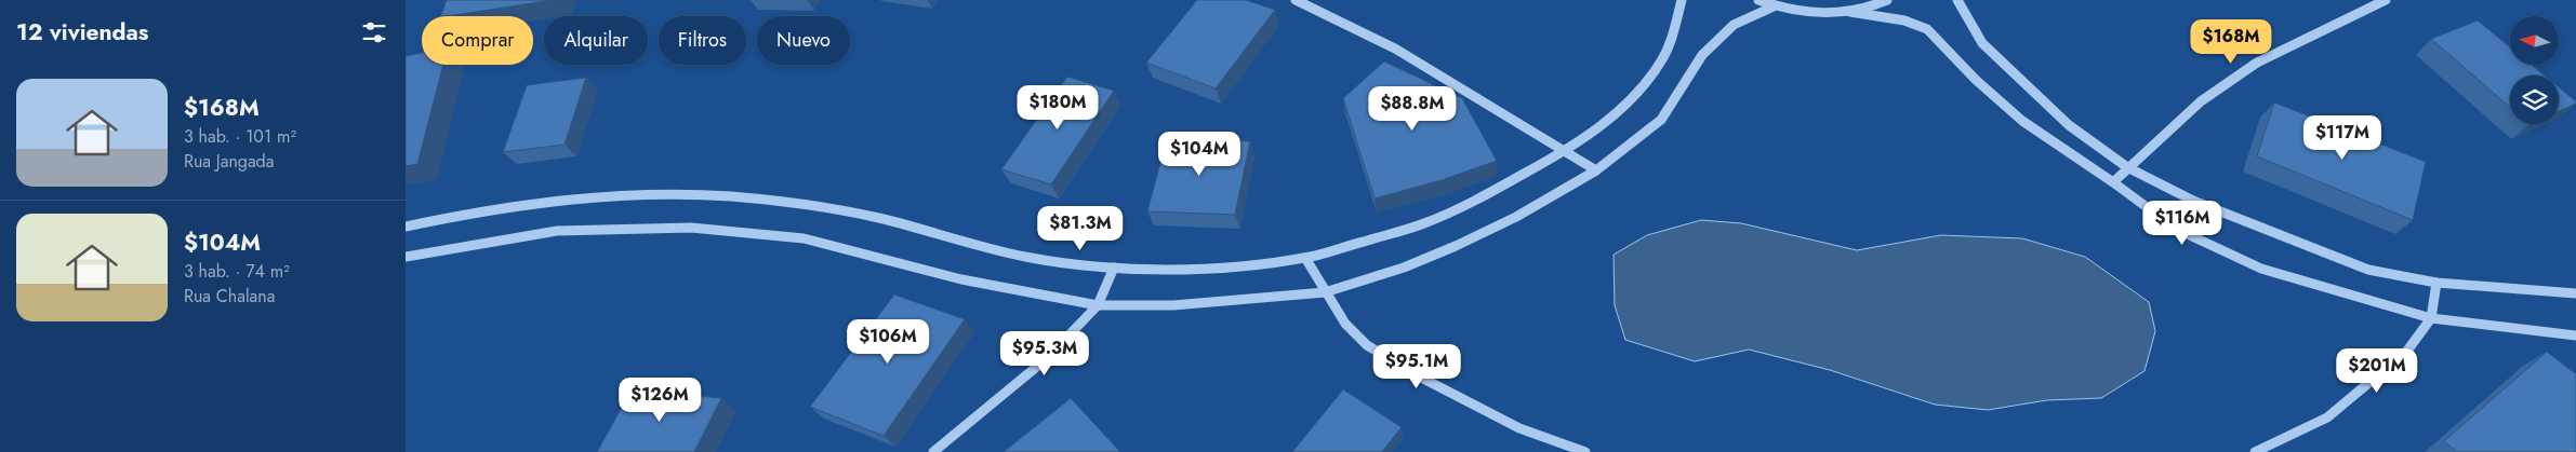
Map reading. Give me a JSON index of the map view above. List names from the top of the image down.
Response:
{
  "north": "left",
  "page": {
    "heading": "12 viviendas",
    "chip": [
      "Comprar",
      "Alquilar",
      "Filtros",
      "Nuevo"
    ],
    "price": [
      "$168M",
      "$180M",
      "$88.8M",
      "$117M",
      "$104M",
      "$116M",
      "$81.3M",
      "$106M",
      "$95.3M",
      "$95.1M",
      "$201M",
      "$126M"
    ],
    "list": [
      {
        "name": "$168M",
        "note": "3 hab. · 101 m² · Rua Jangada"
      },
      {
        "name": "$104M",
        "note": "3 hab. · 74 m² · Rua Chalana"
      }
    ]
  }
}
